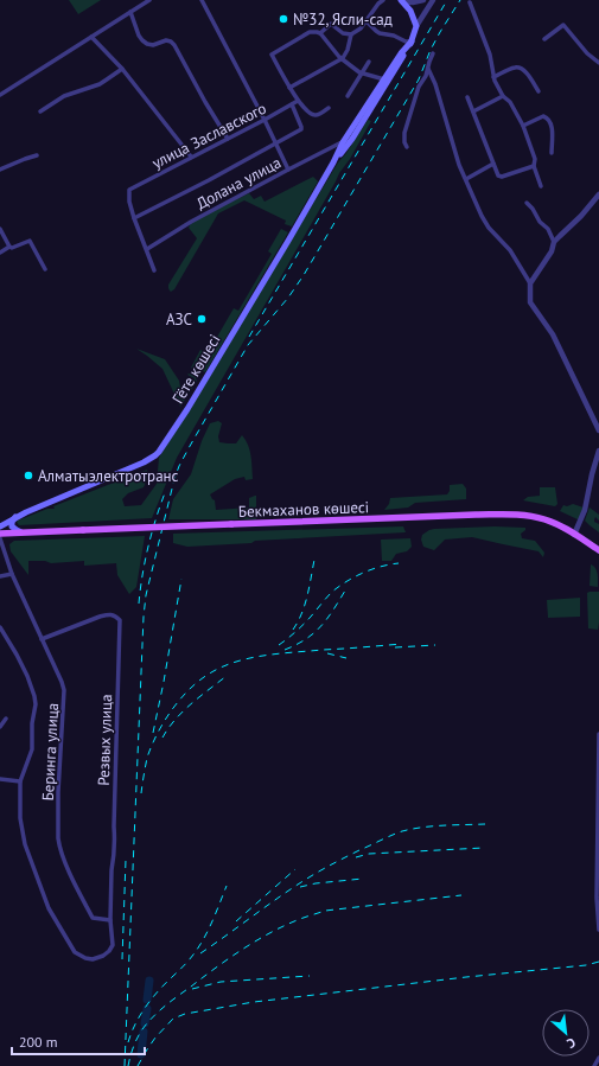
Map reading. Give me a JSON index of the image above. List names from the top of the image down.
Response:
{
  "streets": {
    "main road": ["Гёте көшесі", "Бекмаханов көшесі"],
    "street": [
      "улица Заславского",
      "Долана улица",
      "Резвых улица",
      "Беринга улица"
    ]
  },
  "crossings": [
    ["Долана улица", "Гёте көшесі"],
    ["Резвых улица", "Беринга улица"]
  ],
  "places": ["№32, Ясли-сад", "АЗС", "Алматыэлектротранс"],
  "scale_bar": "200 m",
  "north": "bottom right"
}
